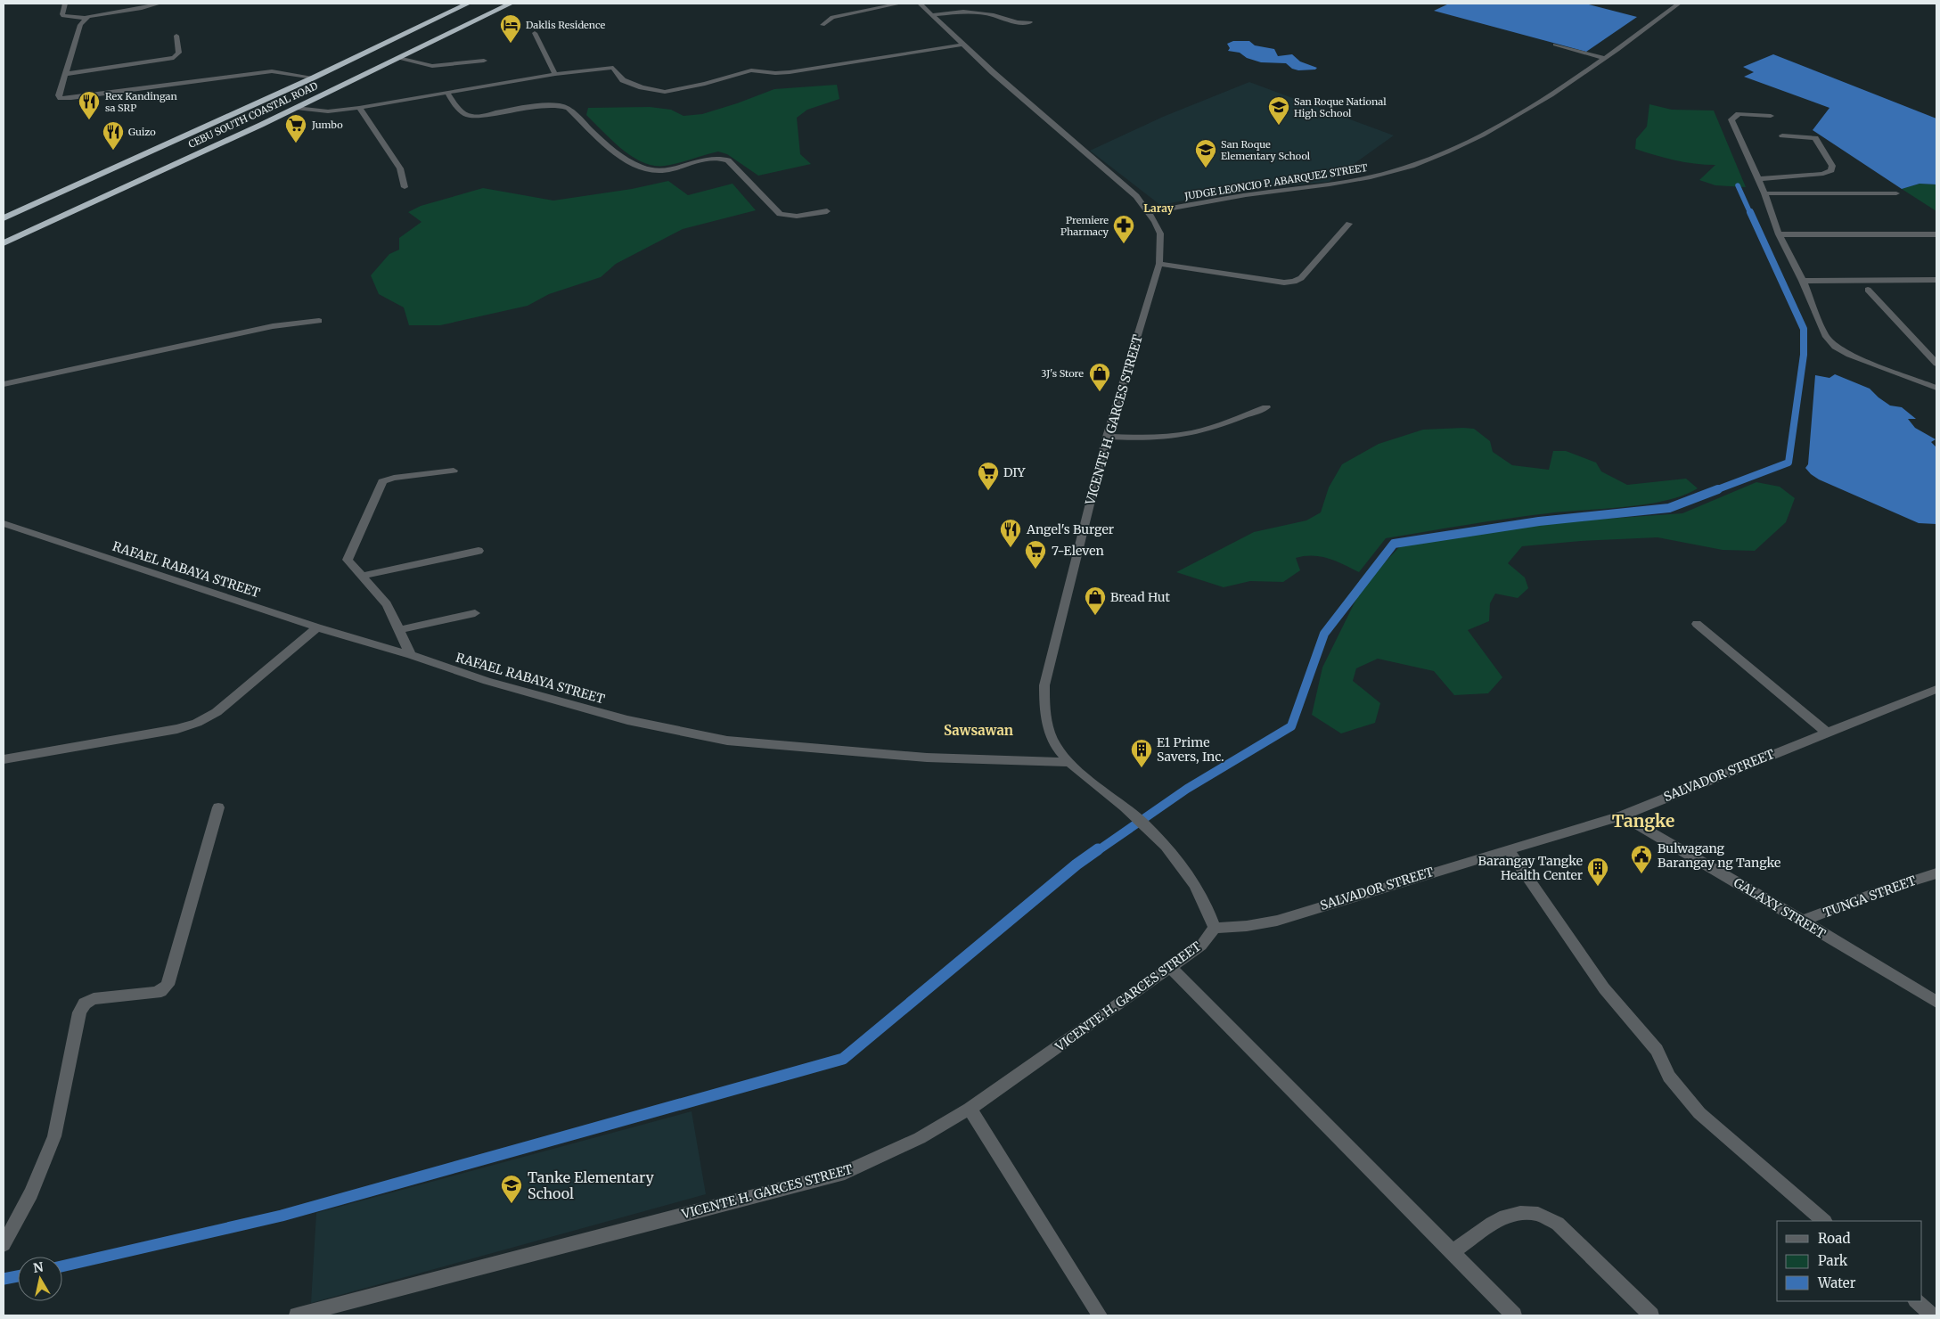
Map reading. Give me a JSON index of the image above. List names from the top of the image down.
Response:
{
  "streets": {
    "highway": ["CEBU SOUTH COASTAL ROAD"],
    "street": [
      "JUDGE LEONCIO P. ABARQUEZ STREET",
      "VICENTE H. GARCES STREET",
      "RAFAEL RABAYA STREET",
      "SALVADOR STREET",
      "TUNGA STREET",
      "GALAXY STREET"
    ]
  },
  "crossings": [
    ["JUDGE LEONCIO P. ABARQUEZ STREET", "VICENTE H. GARCES STREET"],
    ["VICENTE H. GARCES STREET", "RAFAEL RABAYA STREET"],
    ["VICENTE H. GARCES STREET", "SALVADOR STREET"],
    ["SALVADOR STREET", "GALAXY STREET"],
    ["TUNGA STREET", "GALAXY STREET"]
  ],
  "districts": ["Laray", "Sawsawan", "Tangke"],
  "places": {
    "hotel": ["Daklis Residence"],
    "restaurant": ["Rex Kandingan sa SRP", "Guizo", "Angel's Burger"],
    "school or university": ["San Roque National High School", "San Roque Elementary School", "Tanke Elementary School"],
    "supermarket": ["Jumbo", "DIY", "7-Eleven"],
    "pharmacy": ["Premiere Pharmacy"],
    "shop": ["3J's Store", "Bread Hut"],
    "building": ["E1 Prime Savers, Inc.", "Barangay Tangke Health Center"],
    "public building": ["Bulwagang Barangay ng Tangke"]
  },
  "legend": ["Road", "Park", "Water"],
  "north": "top"
}
